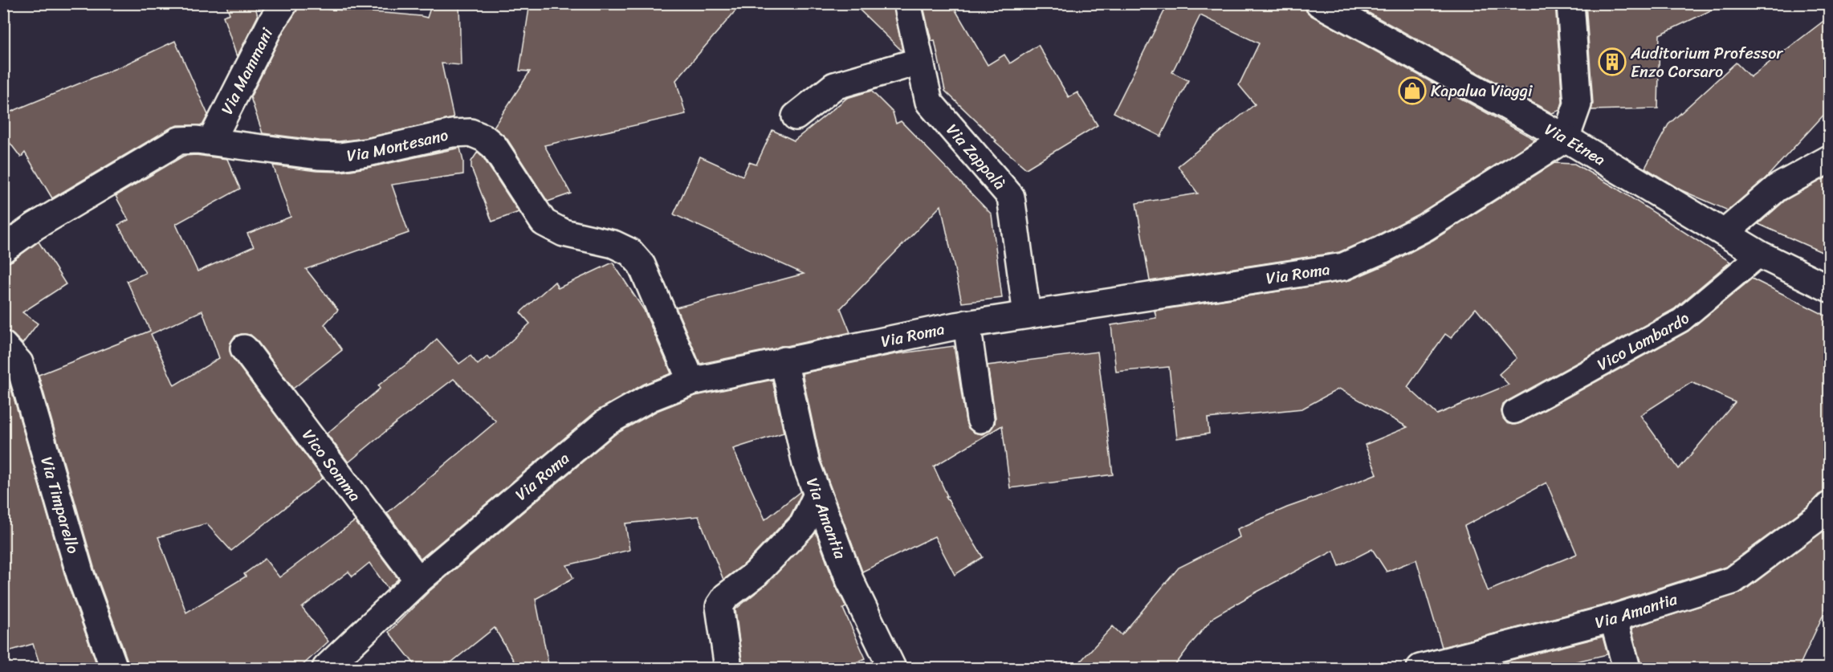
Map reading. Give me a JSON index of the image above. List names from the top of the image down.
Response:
{
  "streets": {
    "street": [
      "Via Mammani",
      "Via Montesano",
      "Via Etnea",
      "Via Zappalà",
      "Via Roma",
      "Vico Lombardo",
      "Vico Somma",
      "Via Timparello",
      "Via Amantia"
    ]
  },
  "crossings": [
    ["Via Mammani", "Via Montesano"],
    ["Via Montesano", "Via Roma"],
    ["Via Etnea", "Via Roma"],
    ["Via Etnea", "Vico Lombardo"],
    ["Via Zappalà", "Via Roma"],
    ["Via Roma", "Vico Somma"],
    ["Via Roma", "Via Amantia"]
  ],
  "places": {
    "building": ["Auditorium Professor Enzo Corsaro"],
    "shop": ["Kapalua Viaggi"]
  }
}
